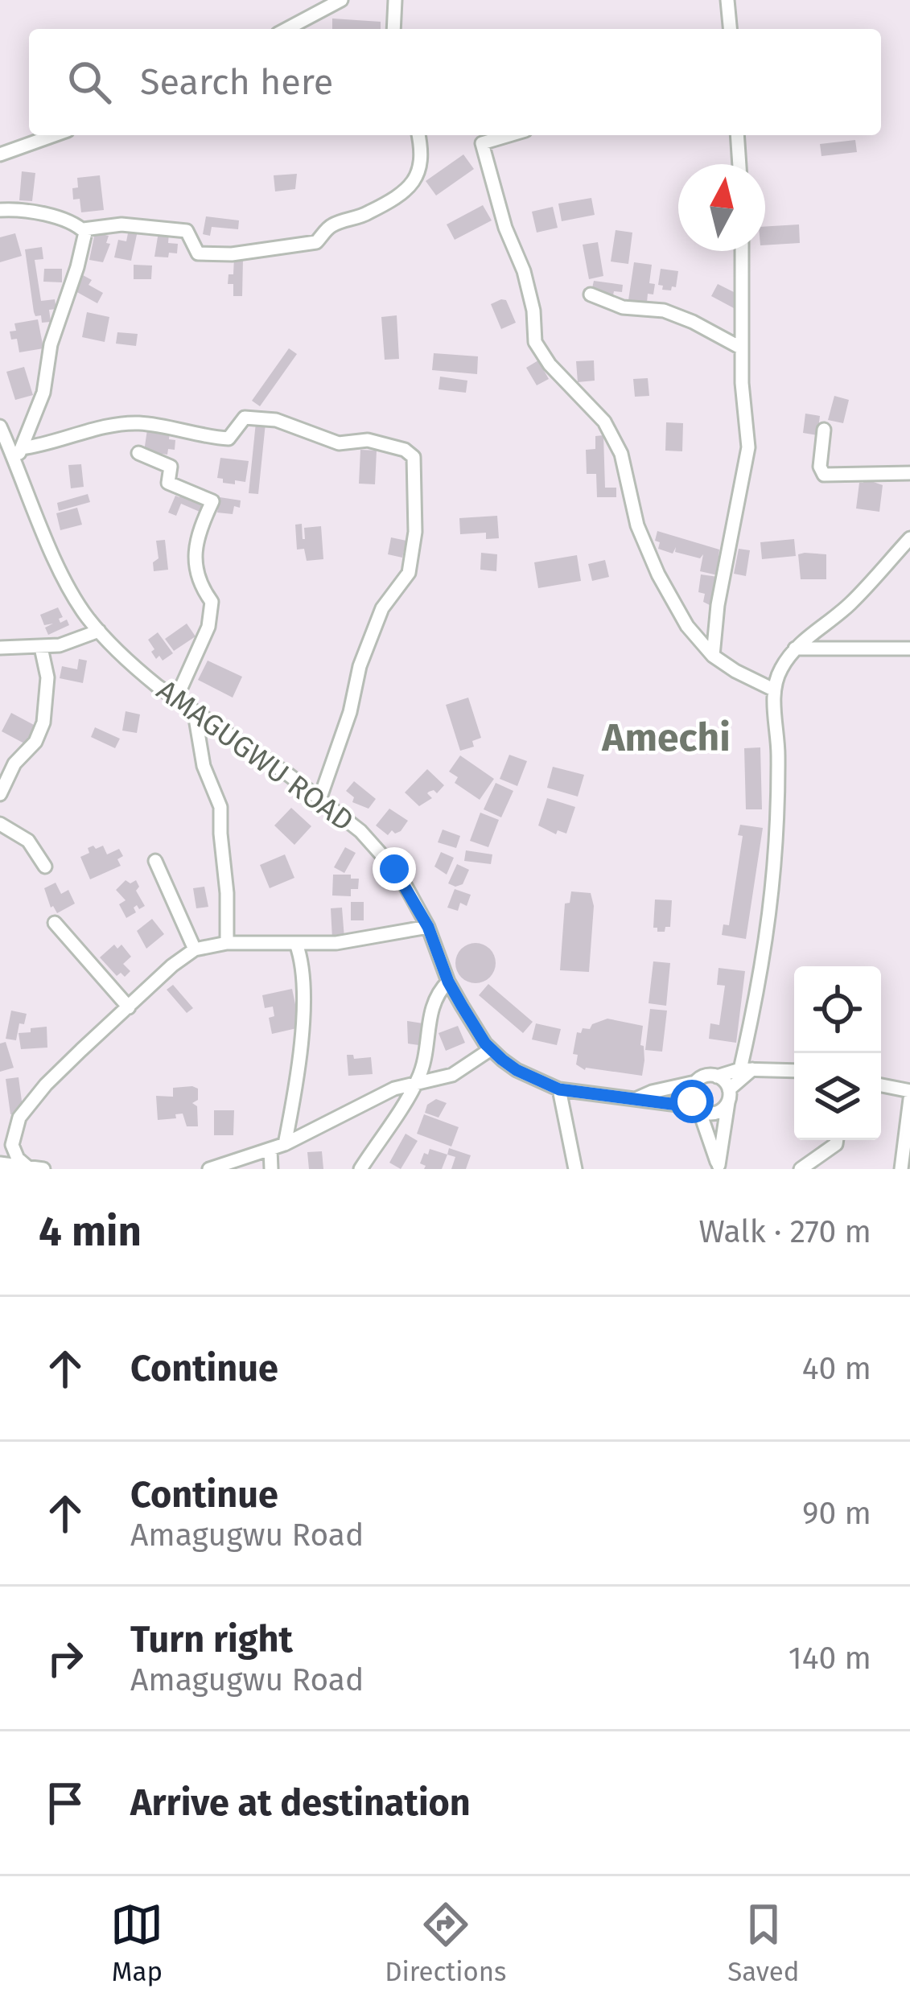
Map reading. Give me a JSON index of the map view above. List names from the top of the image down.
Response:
{
  "streets": {
    "street": ["AMAGUGWU ROAD"]
  },
  "districts": ["Amechi"],
  "north": "top",
  "page": {
    "search": "Search here",
    "heading": ["4 min", "Walk · 270 m"],
    "list": [
      ["Continue", "40 m"],
      ["Continue", "Amagugwu Road", "90 m"],
      ["Turn right", "Amagugwu Road", "140 m"],
      "Arrive at destination"
    ],
    "nav": ["Map", "Directions", "Saved"]
  }
}
